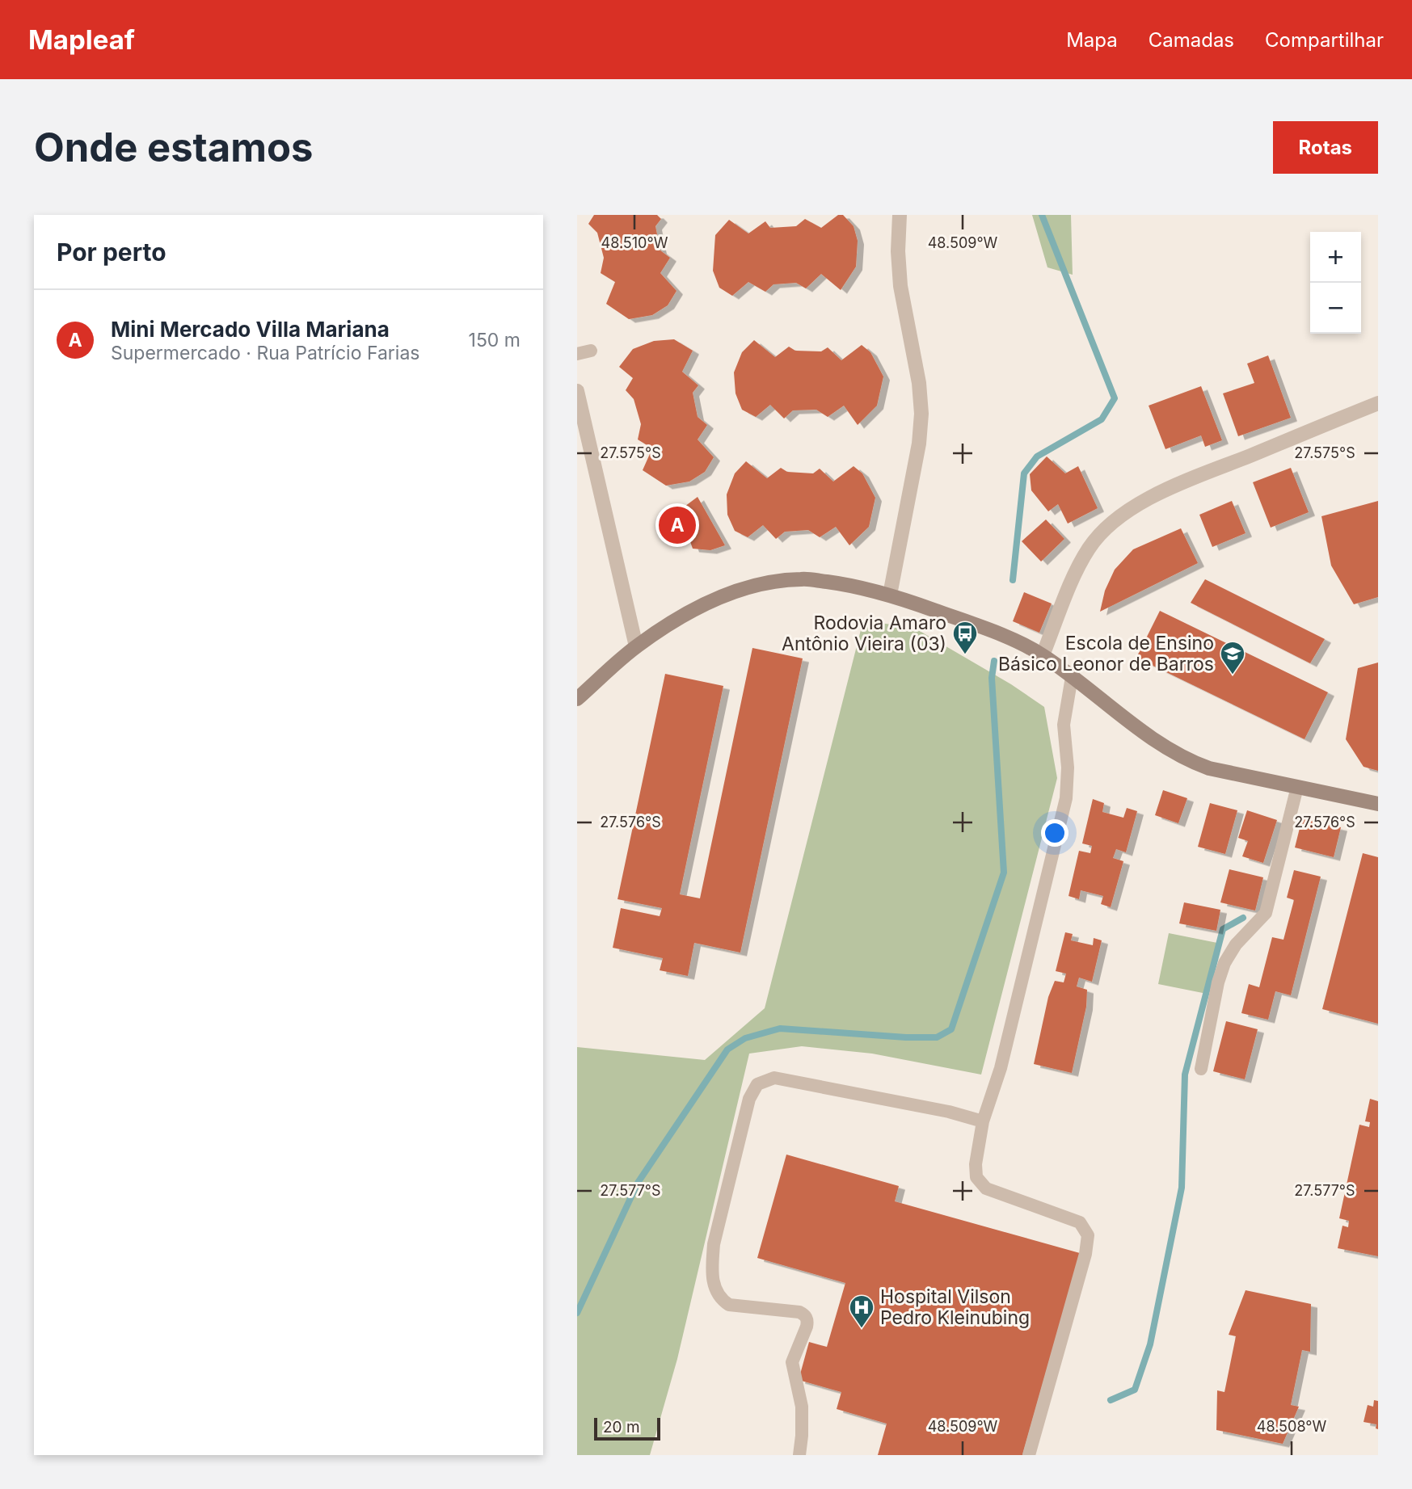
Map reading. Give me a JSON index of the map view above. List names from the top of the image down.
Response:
{
  "places": {
    "bus stop": ["Rodovia Amaro Antônio Vieira (03)"],
    "school or university": ["Escola de Ensino Básico Leonor de Barros"],
    "hospital": ["Hospital Vilson Pedro Kleinubing"]
  },
  "scale_bar": "20 m",
  "page": {
    "header": "Mapleaf",
    "nav": ["Mapa", "Camadas", "Compartilhar"],
    "buttons": "Rotas",
    "title": "Onde estamos",
    "heading": "Por perto",
    "map_buttons": ["+", "−"],
    "list": [
      {
        "mark": "A",
        "name": "Mini Mercado Villa Mariana",
        "note": "Supermercado · Rua Patrício Farias",
        "value": "150 m"
      }
    ],
    "pins": "A",
    "scale": "20 m"
  },
  "coordinates": [
    "48.510°W",
    "48.509°W",
    "27.575°S",
    "27.576°S",
    "27.577°S",
    "48.508°W"
  ]
}
